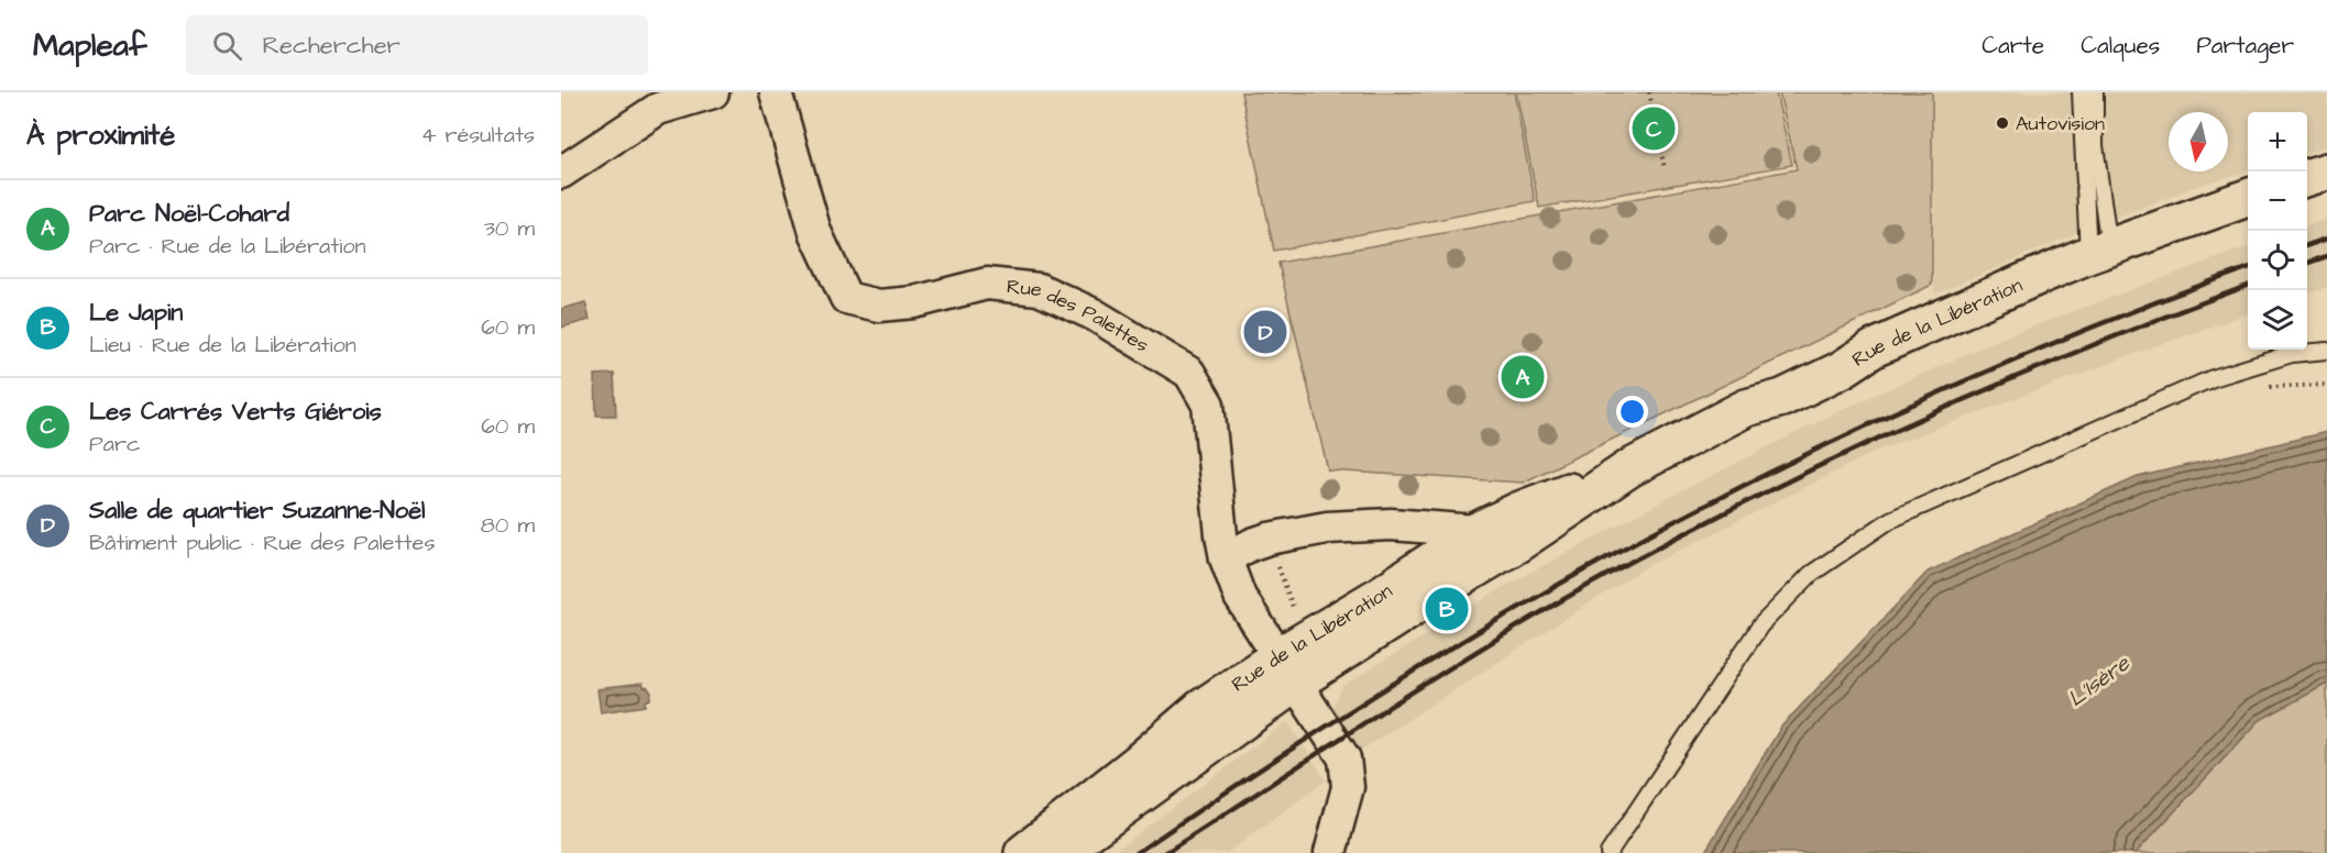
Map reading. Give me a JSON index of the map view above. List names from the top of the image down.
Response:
{
  "streets": {
    "main road": ["Rue de la Libération"],
    "street": ["Rue des Palettes"]
  },
  "crossings": [
    ["Rue des Palettes", "Rue de la Libération"]
  ],
  "water": ["L'Isère"],
  "places": ["Autovision"],
  "north": "bottom",
  "page": {
    "header": "Mapleaf",
    "search": "Rechercher",
    "nav": ["Carte", "Calques", "Partager"],
    "heading": ["À proximité", "4 résultats"],
    "pins": [
      "C",
      "D",
      "A",
      "B"
    ],
    "map_buttons": ["+", "−"],
    "list": [
      {
        "mark": "A",
        "name": "Parc Noël-Cohard",
        "note": "Parc · Rue de la Libération",
        "value": "30 m"
      },
      {
        "mark": "B",
        "name": "Le Japin",
        "note": "Lieu · Rue de la Libération",
        "value": "60 m"
      },
      {
        "mark": "C",
        "name": "Les Carrés Verts Giérois",
        "note": "Parc",
        "value": "60 m"
      },
      {
        "mark": "D",
        "name": "Salle de quartier Suzanne-Noël",
        "note": "Bâtiment public · Rue des Palettes",
        "value": "80 m"
      }
    ]
  }
}
